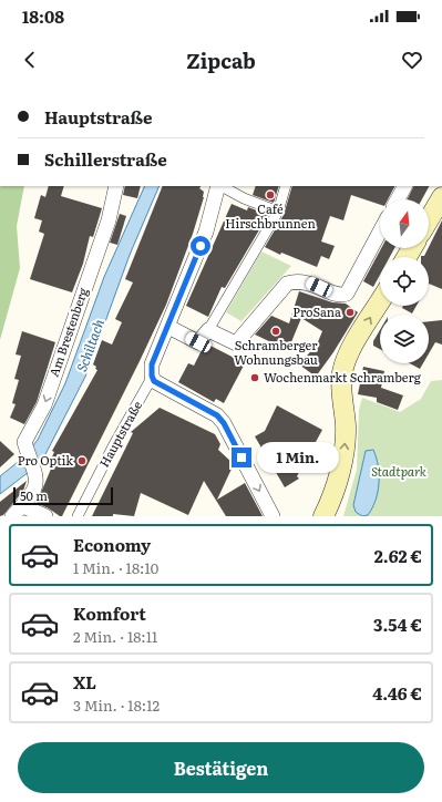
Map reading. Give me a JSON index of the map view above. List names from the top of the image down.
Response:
{
  "streets": {
    "street": ["Am Brestenberg", "Hauptstraße"]
  },
  "one_way": ["Am Brestenberg"],
  "water": ["Schiltach"],
  "parks": ["Stadtpark"],
  "places": [
    "Café Hirschbrunnen",
    "ProSana",
    "Schramberger Wohnungsbau",
    "Wochenmarkt Schramberg",
    "Pro Optik"
  ],
  "scale_bar": "50 m",
  "north": "top",
  "page": {
    "status": "18:08",
    "header": "Zipcab",
    "banner": ["Hauptstraße", "Schillerstraße"],
    "bubble": "1 Min.",
    "scale": "50 m",
    "list": [
      {
        "name": "Economy",
        "note": "1 Min. · 18:10",
        "value": "2.62 €"
      },
      {
        "name": "Komfort",
        "note": "2 Min. · 18:11",
        "value": "3.54 €"
      },
      {
        "name": "XL",
        "note": "3 Min. · 18:12",
        "value": "4.46 €"
      }
    ],
    "buttons": "Bestätigen"
  }
}
